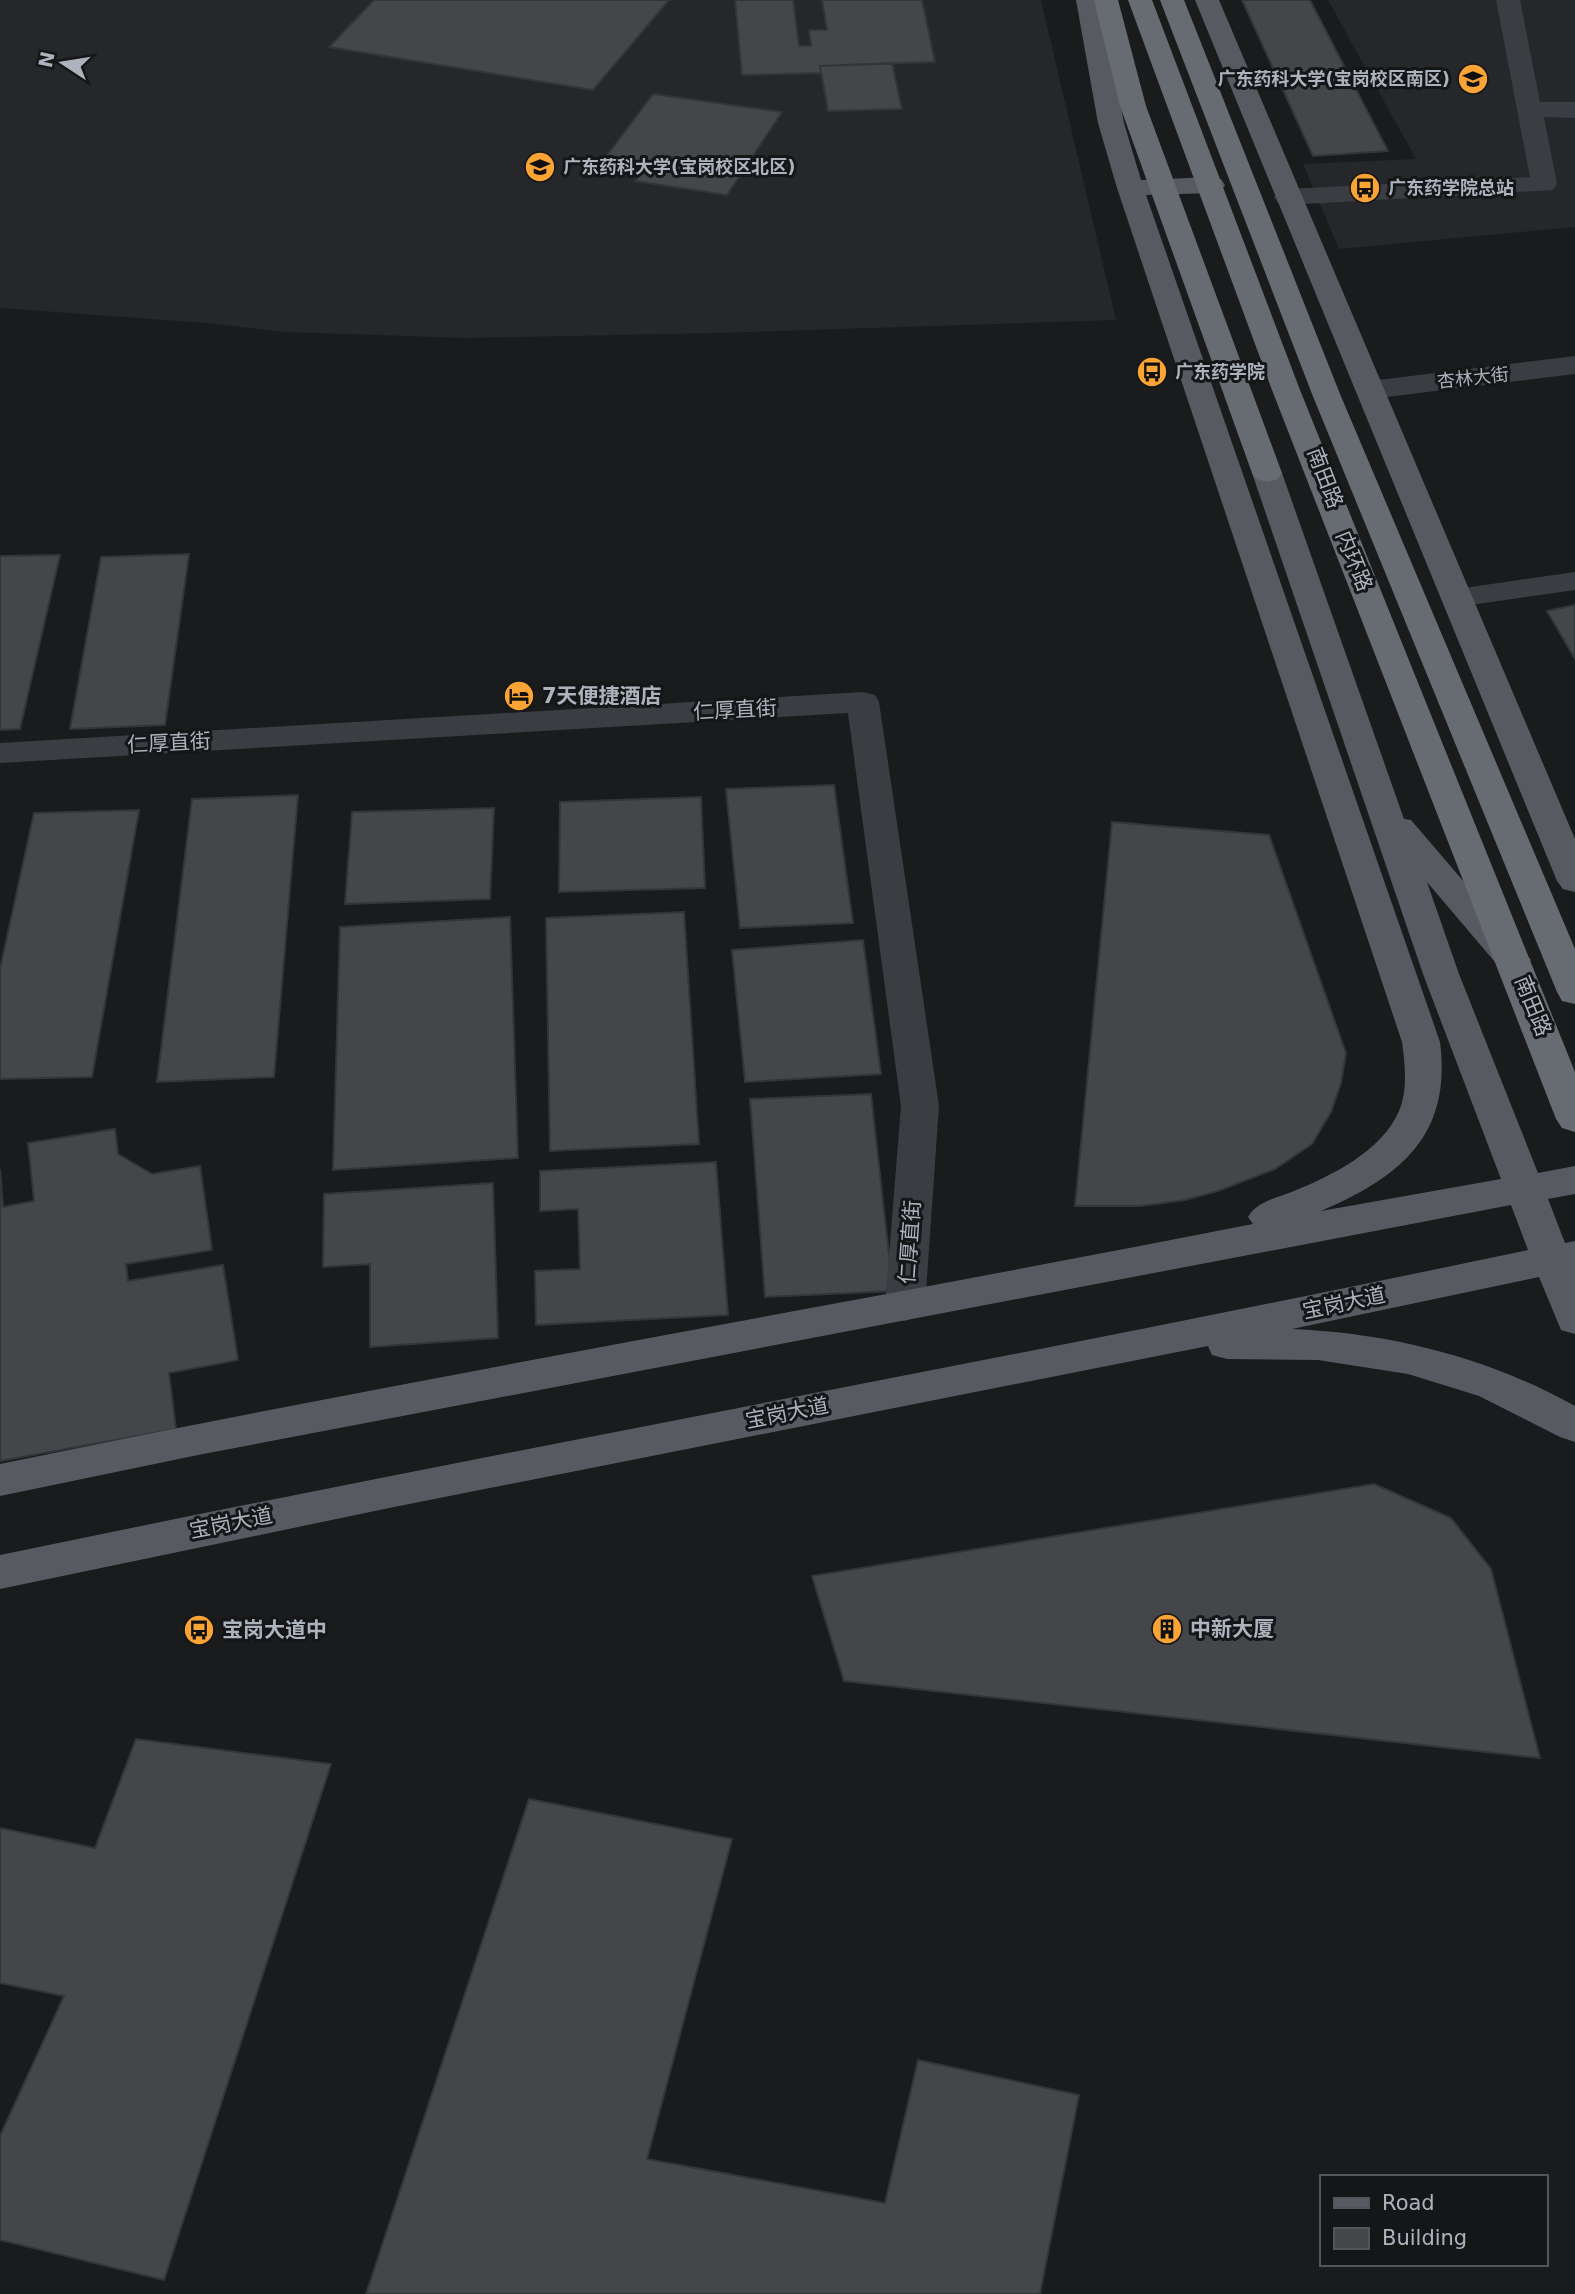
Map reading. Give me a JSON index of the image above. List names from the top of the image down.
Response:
{
  "streets": {
    "highway": ["内环路"],
    "main road": ["南田路", "宝岗大道"],
    "street": ["杏林大街", "仁厚直街"]
  },
  "crossings": [
    ["南田路", "内环路"]
  ],
  "places": {
    "school or university": ["广东药科大学(宝岗校区南区)", "广东药科大学(宝岗校区北区)"],
    "bus stop": ["广东药学院总站", "广东药学院", "宝岗大道中"],
    "hotel": ["7天便捷酒店"],
    "building": ["中新大厦"]
  },
  "legend": ["Road", "Building"],
  "north": "left"
}
